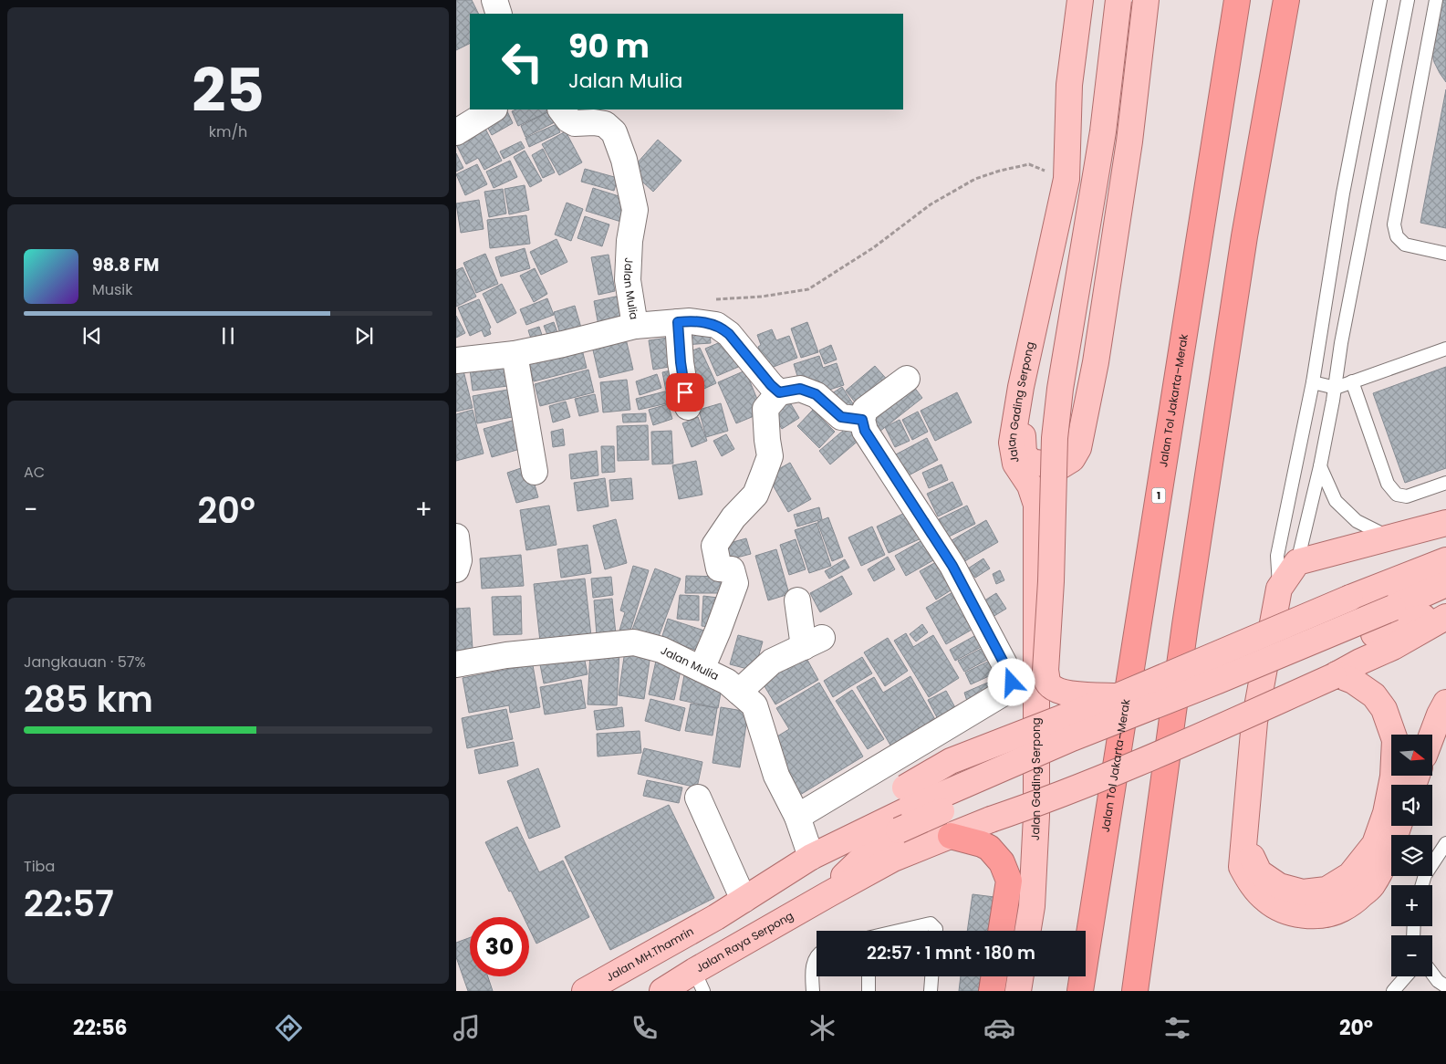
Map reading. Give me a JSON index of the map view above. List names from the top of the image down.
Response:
{
  "streets": {
    "highway": ["Jalan Tol Jakarta–Merak", "1"],
    "main road": ["Jalan Gading Serpong", "Jalan Raya Serpong", "Jalan MH.Thamrin"],
    "street": ["Jalan Mulia"]
  },
  "north": "right",
  "page": {
    "tile": [
      ["25", "km/h"],
      "AC",
      ["Jangkauan · 57%", "285 km"],
      ["Tiba", "22:57"]
    ],
    "turn": ["90 m", "Jalan Mulia"],
    "song": ["98.8 FM", "Musik"],
    "heat": ["−", "20°", "+"],
    "map_buttons": ["+", "−"],
    "limit": "30",
    "trip": "22:57 · 1 mnt · 180 m",
    "tabs": ["22:56", "20°"]
  }
}
